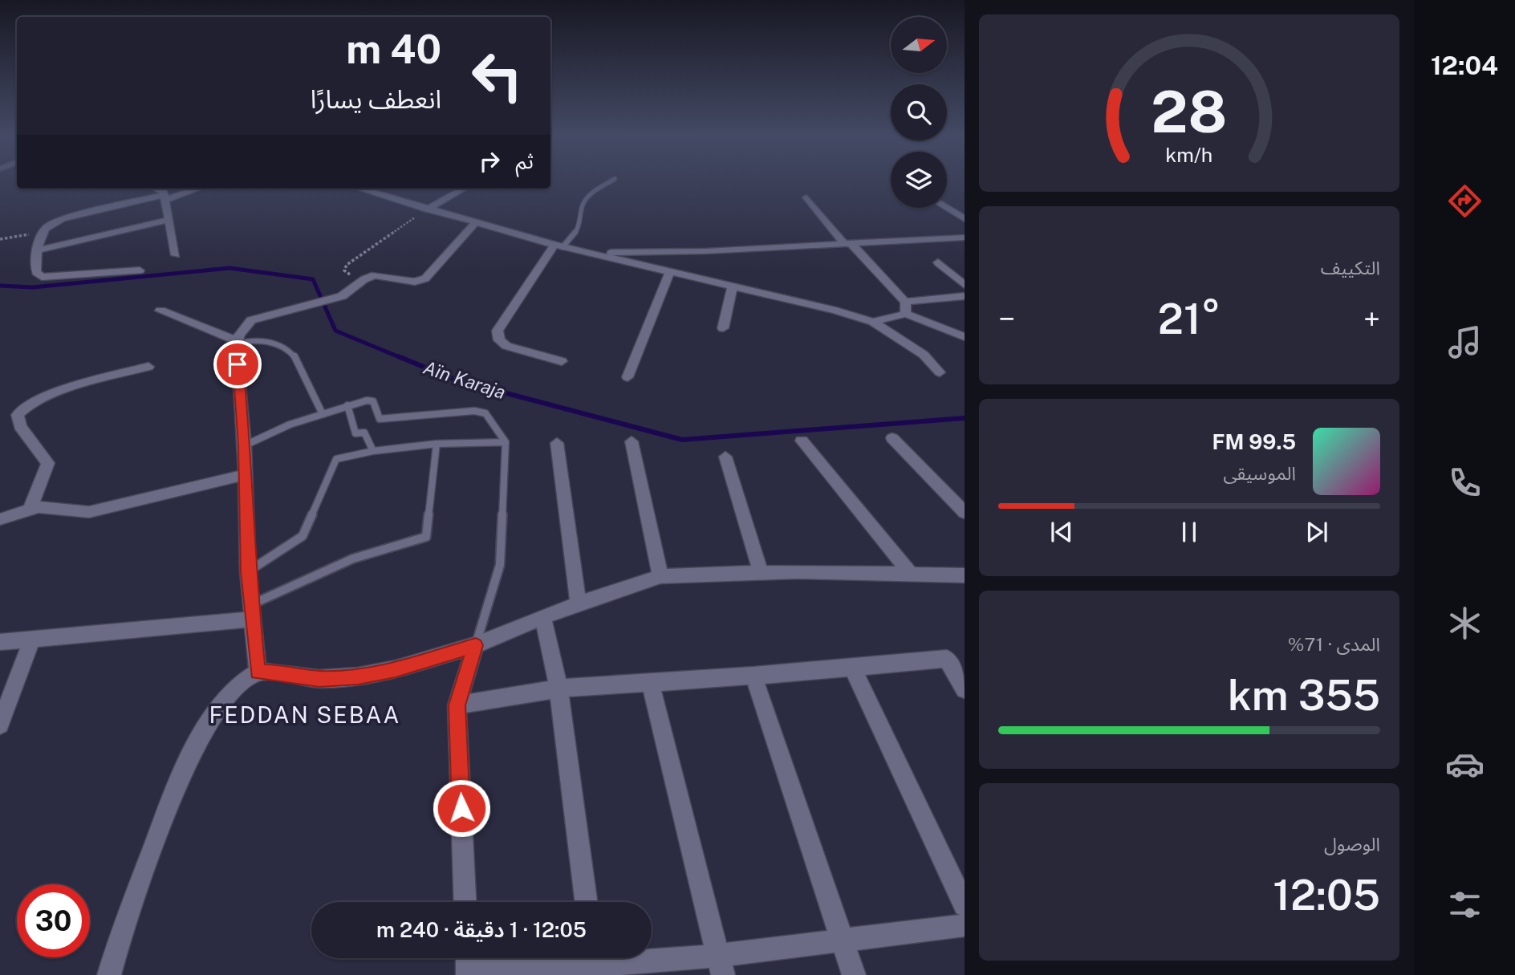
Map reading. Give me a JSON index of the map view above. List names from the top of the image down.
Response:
{
  "districts": ["FEDDAN SEBAA"],
  "water": ["Aïn Karaja"],
  "north": "right",
  "page": {
    "tabs": "12:04",
    "turn": ["40 m", "انعطف يسارًا"],
    "then": "ثم",
    "tile": [
      "التكييف",
      ["المدى · 71%", "355 km"],
      ["الوصول", "12:05"]
    ],
    "heat": ["−", "21°", "+"],
    "song": ["99.5 FM", "الموسيقى"],
    "limit": "30",
    "trip": "12:05 · 1 دقيقة · 240 m",
    "gauge": ["28", "km/h"]
  }
}
